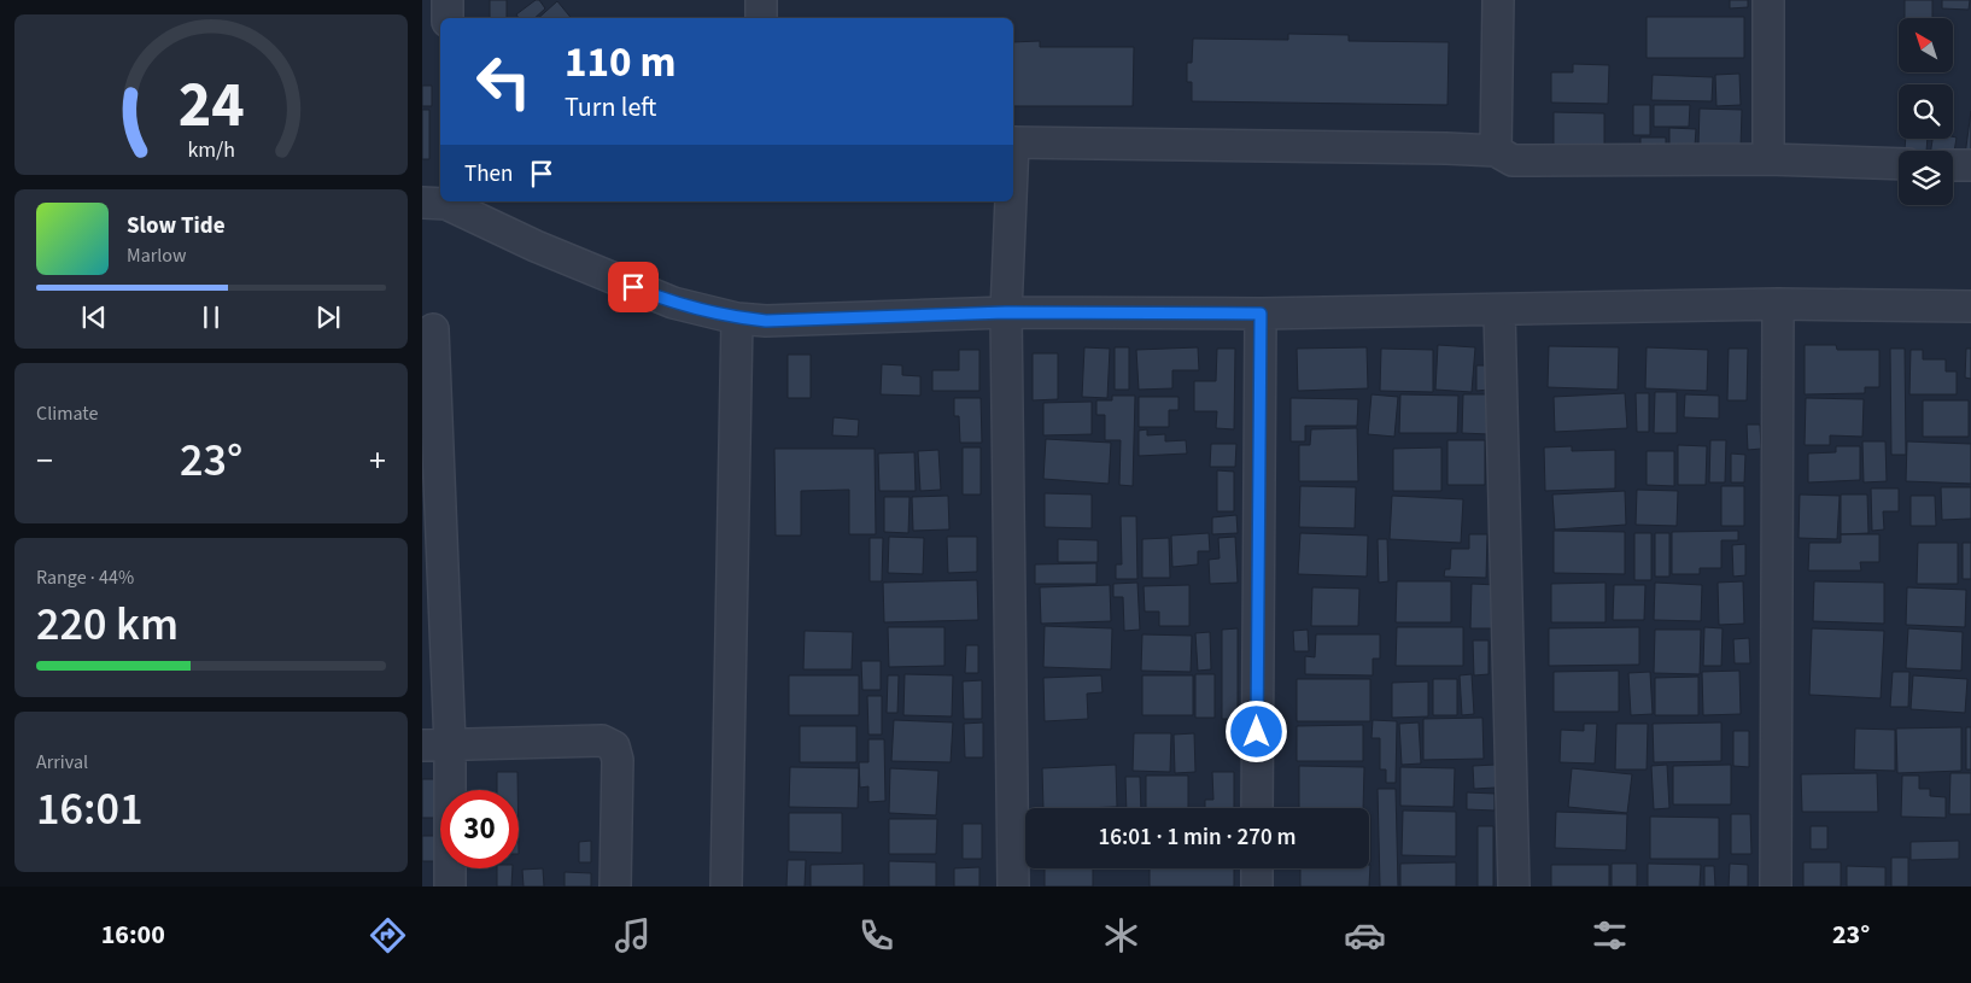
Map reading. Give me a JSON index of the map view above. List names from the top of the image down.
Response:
{
  "north": "top left",
  "page": {
    "turn": ["110 m", "Turn left"],
    "then": "Then",
    "song": ["Slow Tide", "Marlow"],
    "tile": [
      "Climate",
      ["Range · 44%", "220 km"],
      ["Arrival", "16:01"]
    ],
    "heat": ["−", "23°", "+"],
    "limit": "30",
    "trip": "16:01 · 1 min · 270 m",
    "tabs": ["16:00", "23°"],
    "gauge": ["24", "km/h"]
  }
}
